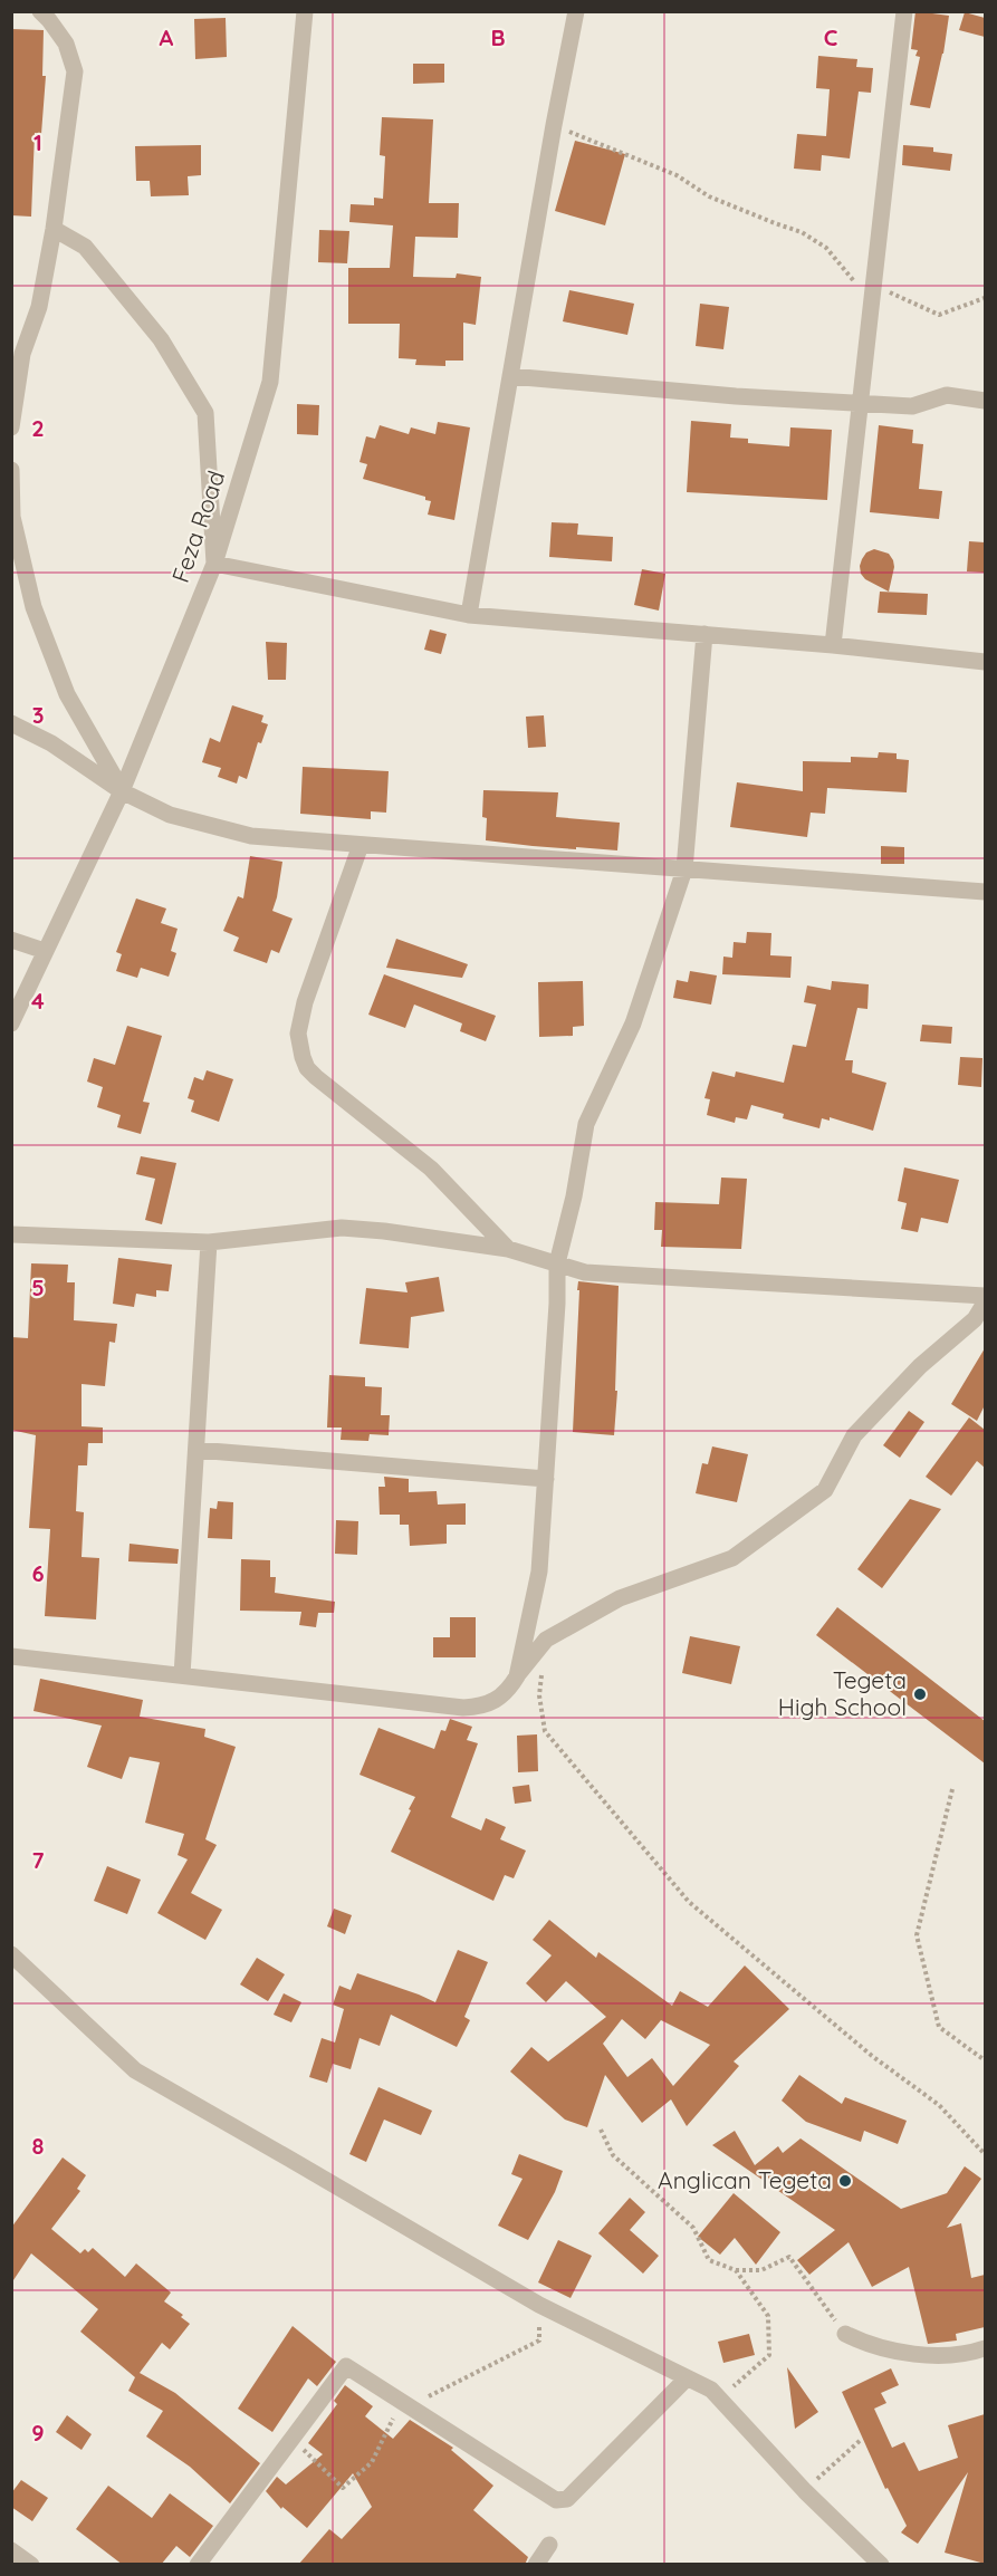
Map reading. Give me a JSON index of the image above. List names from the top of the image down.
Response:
{
  "streets": {
    "street": ["Feza Road"]
  },
  "places": ["Tegeta High School", "Anglican Tegeta"],
  "grid": {
    "columns": ["A", "B", "C"],
    "rows": [
      "1",
      "2",
      "3",
      "4",
      "5",
      "6",
      "7",
      "8",
      "9"
    ]
  }
}
